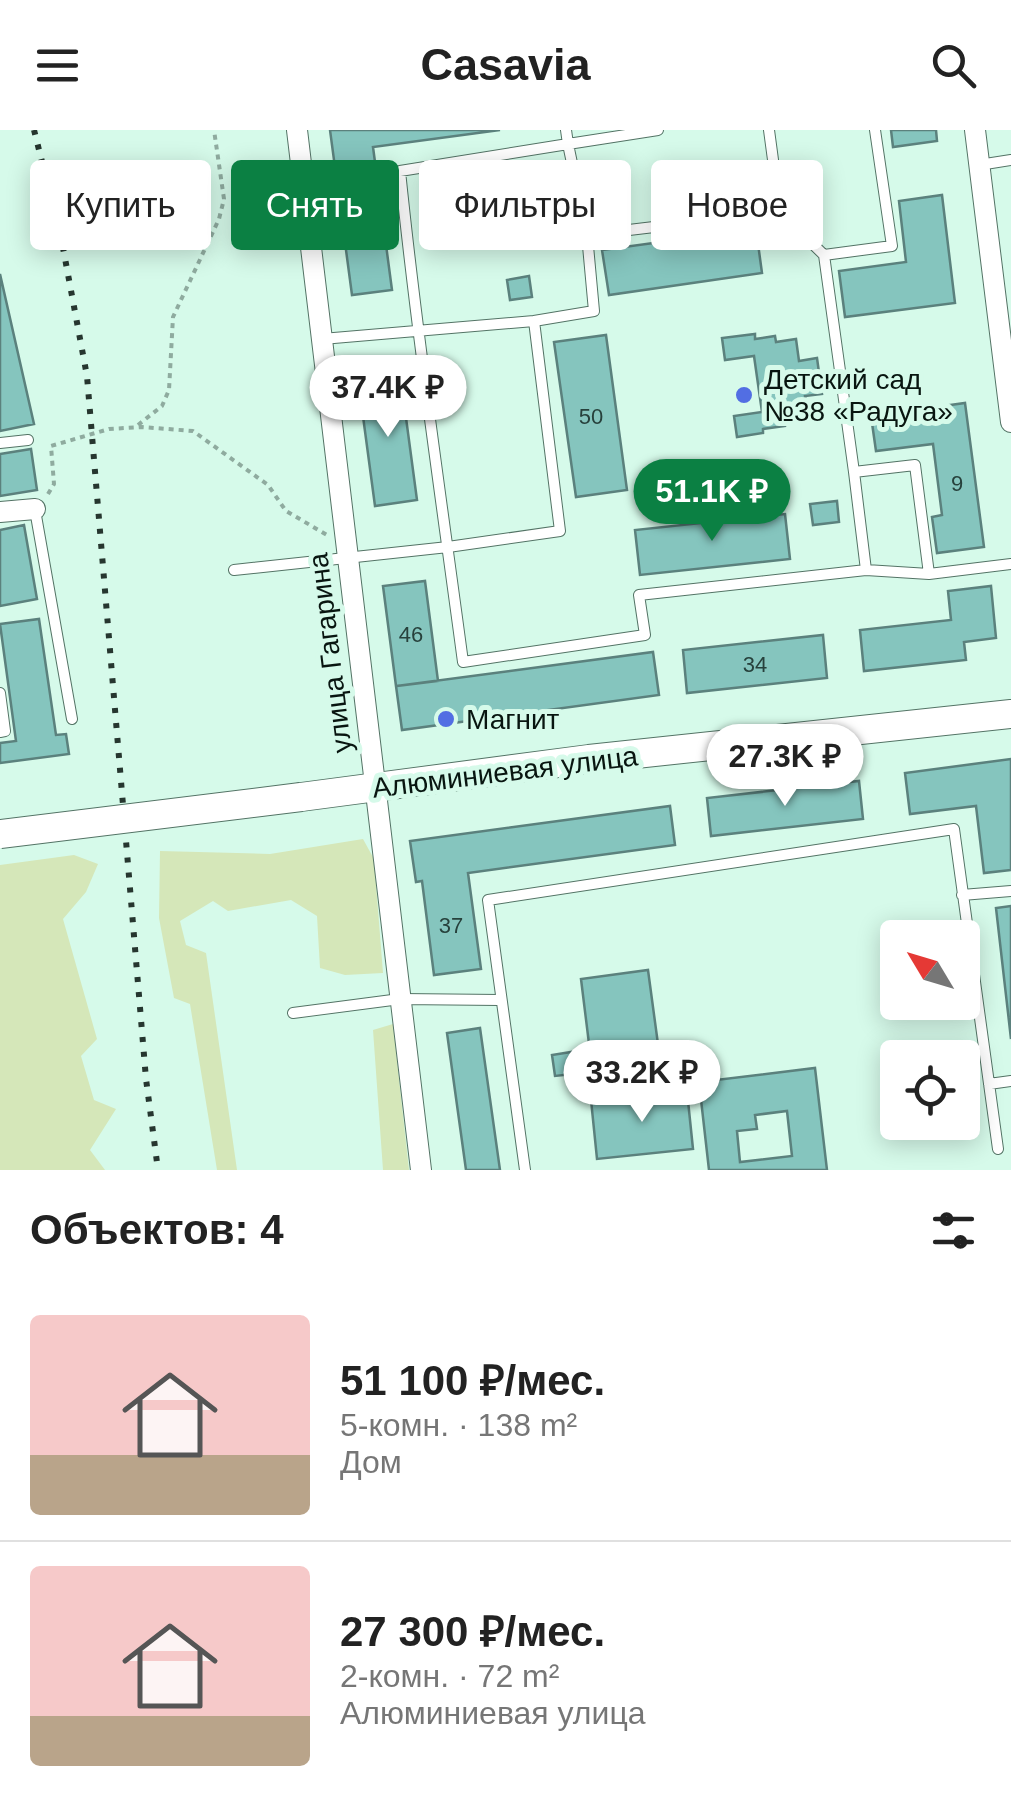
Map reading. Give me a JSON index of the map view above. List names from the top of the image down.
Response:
{
  "streets": {
    "main road": ["Алюминиевая улица"],
    "street": ["улица Гагарина"]
  },
  "crossings": [
    ["улица Гагарина", "Алюминиевая улица"]
  ],
  "places": ["Детский сад №38 «Радуга»", "Магнит"],
  "house_numbers": [
    "50",
    "9",
    "46",
    "34",
    "37"
  ],
  "north": "top left",
  "page": {
    "header": "Casavia",
    "chip": [
      "Купить",
      "Снять",
      "Фильтры",
      "Новое"
    ],
    "price": [
      "37.4K ₽",
      "51.1K ₽",
      "27.3K ₽",
      "33.2K ₽"
    ],
    "heading": "Объектов: 4",
    "list": [
      {
        "name": "51 100 ₽/мес.",
        "note": "5-комн. · 138 m² · Дом"
      },
      {
        "name": "27 300 ₽/мес.",
        "note": "2-комн. · 72 m² · Алюминиевая улица"
      }
    ]
  }
}
